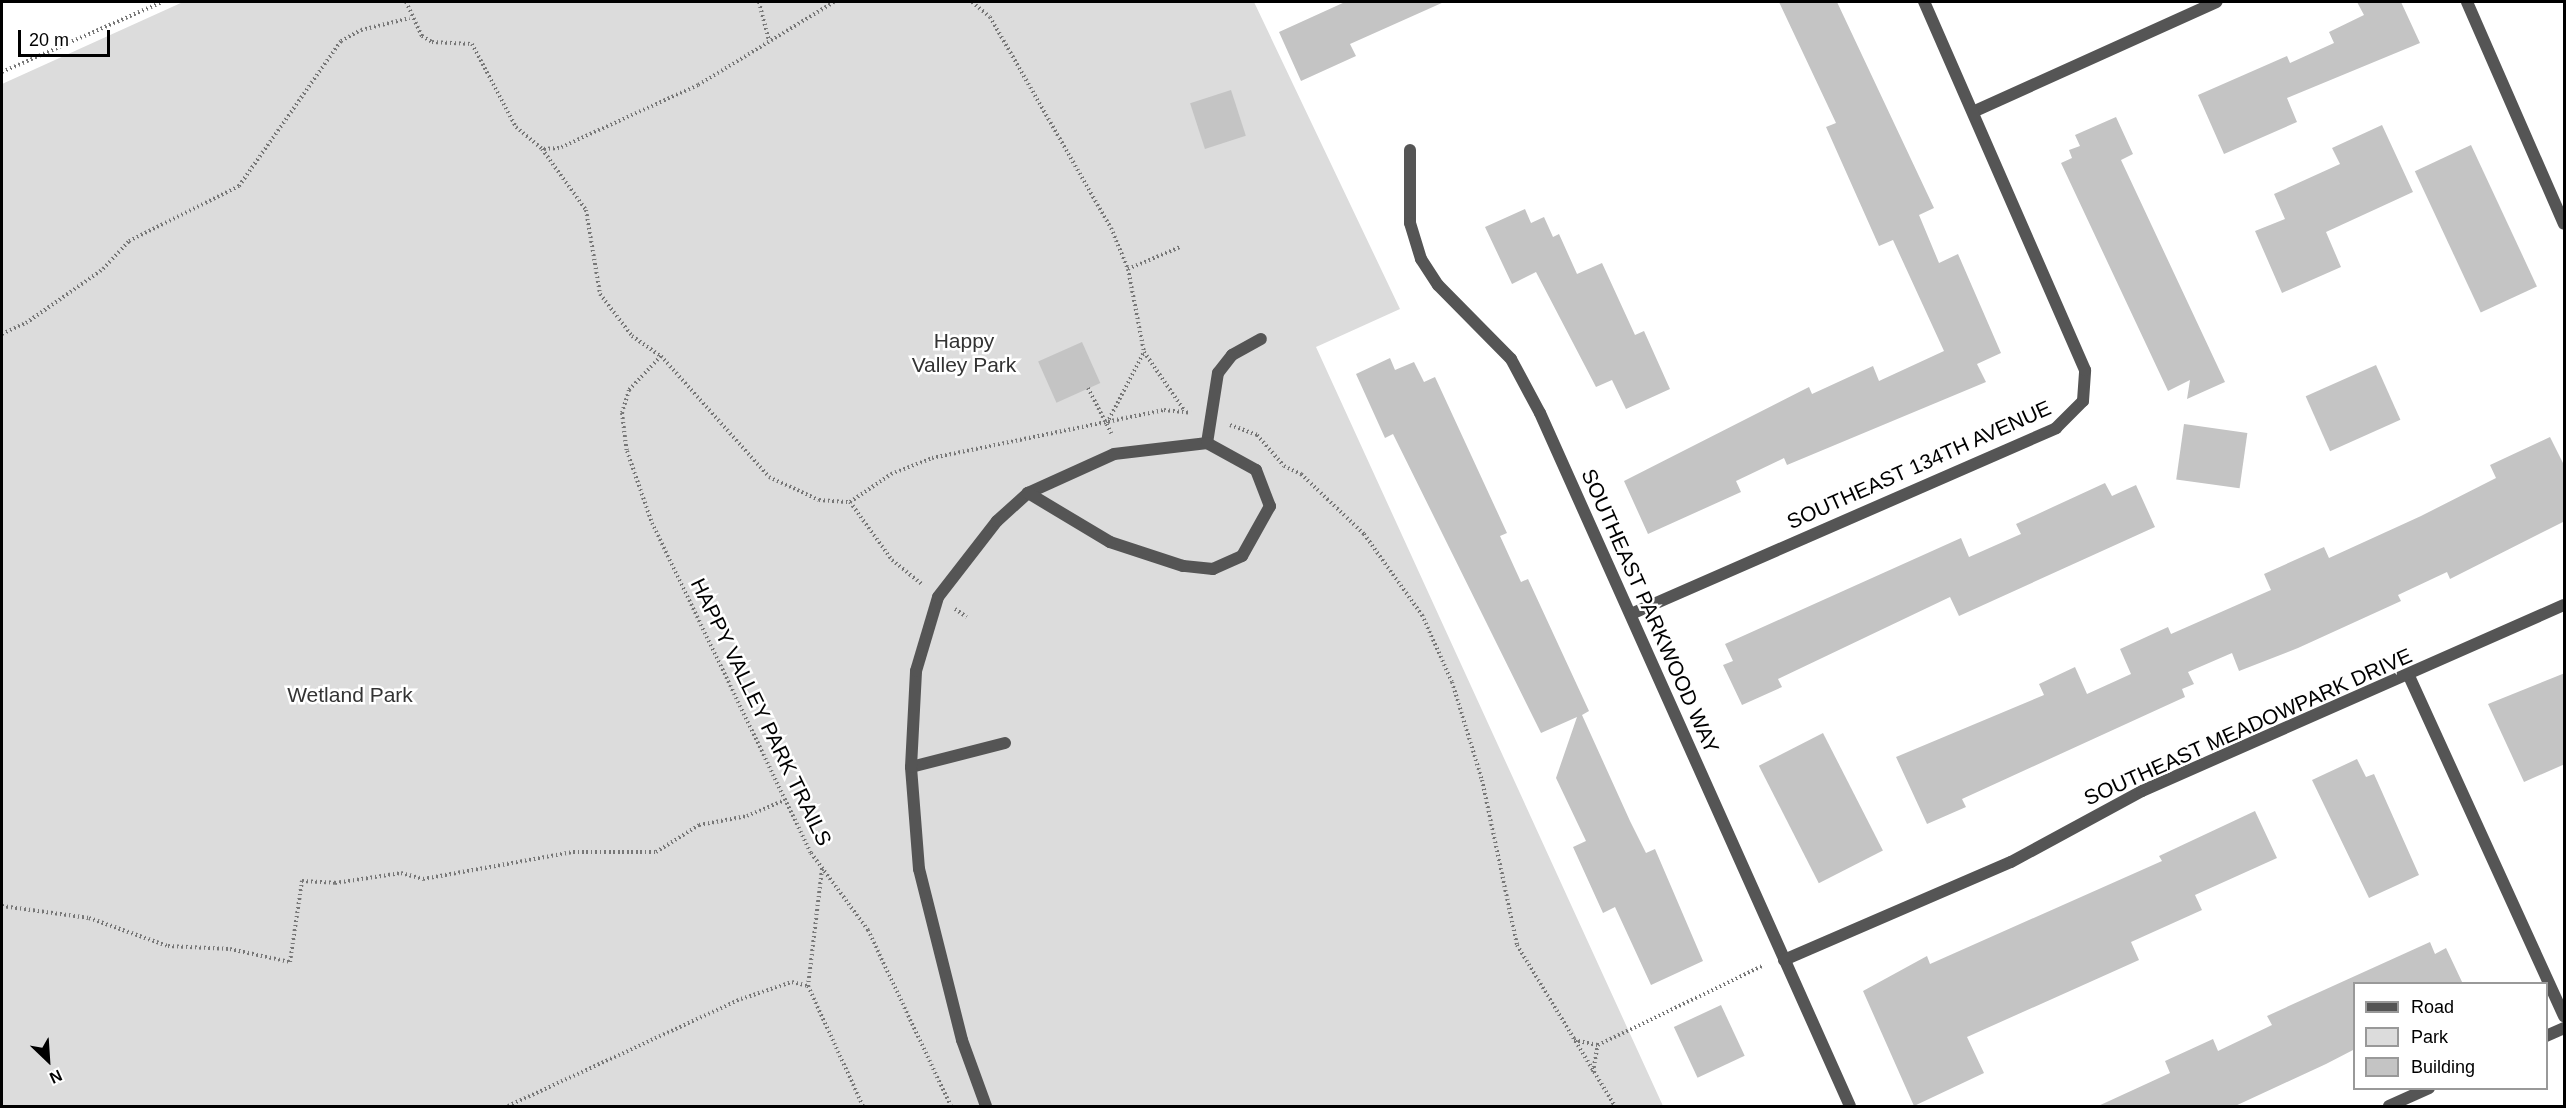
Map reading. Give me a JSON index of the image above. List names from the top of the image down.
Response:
{
  "streets": {
    "street": ["SOUTHEAST 134TH AVENUE", "SOUTHEAST PARKWOOD WAY", "SOUTHEAST MEADOWPARK DRIVE"],
    "path": ["HAPPY VALLEY PARK TRAILS"]
  },
  "crossings": [
    ["SOUTHEAST 134TH AVENUE", "SOUTHEAST PARKWOOD WAY"],
    ["SOUTHEAST PARKWOOD WAY", "SOUTHEAST MEADOWPARK DRIVE"]
  ],
  "parks": ["Happy Valley Park", "Wetland Park"],
  "legend": ["Road", "Park", "Building"],
  "scale_bar": "20 m",
  "north": "bottom right"
}
